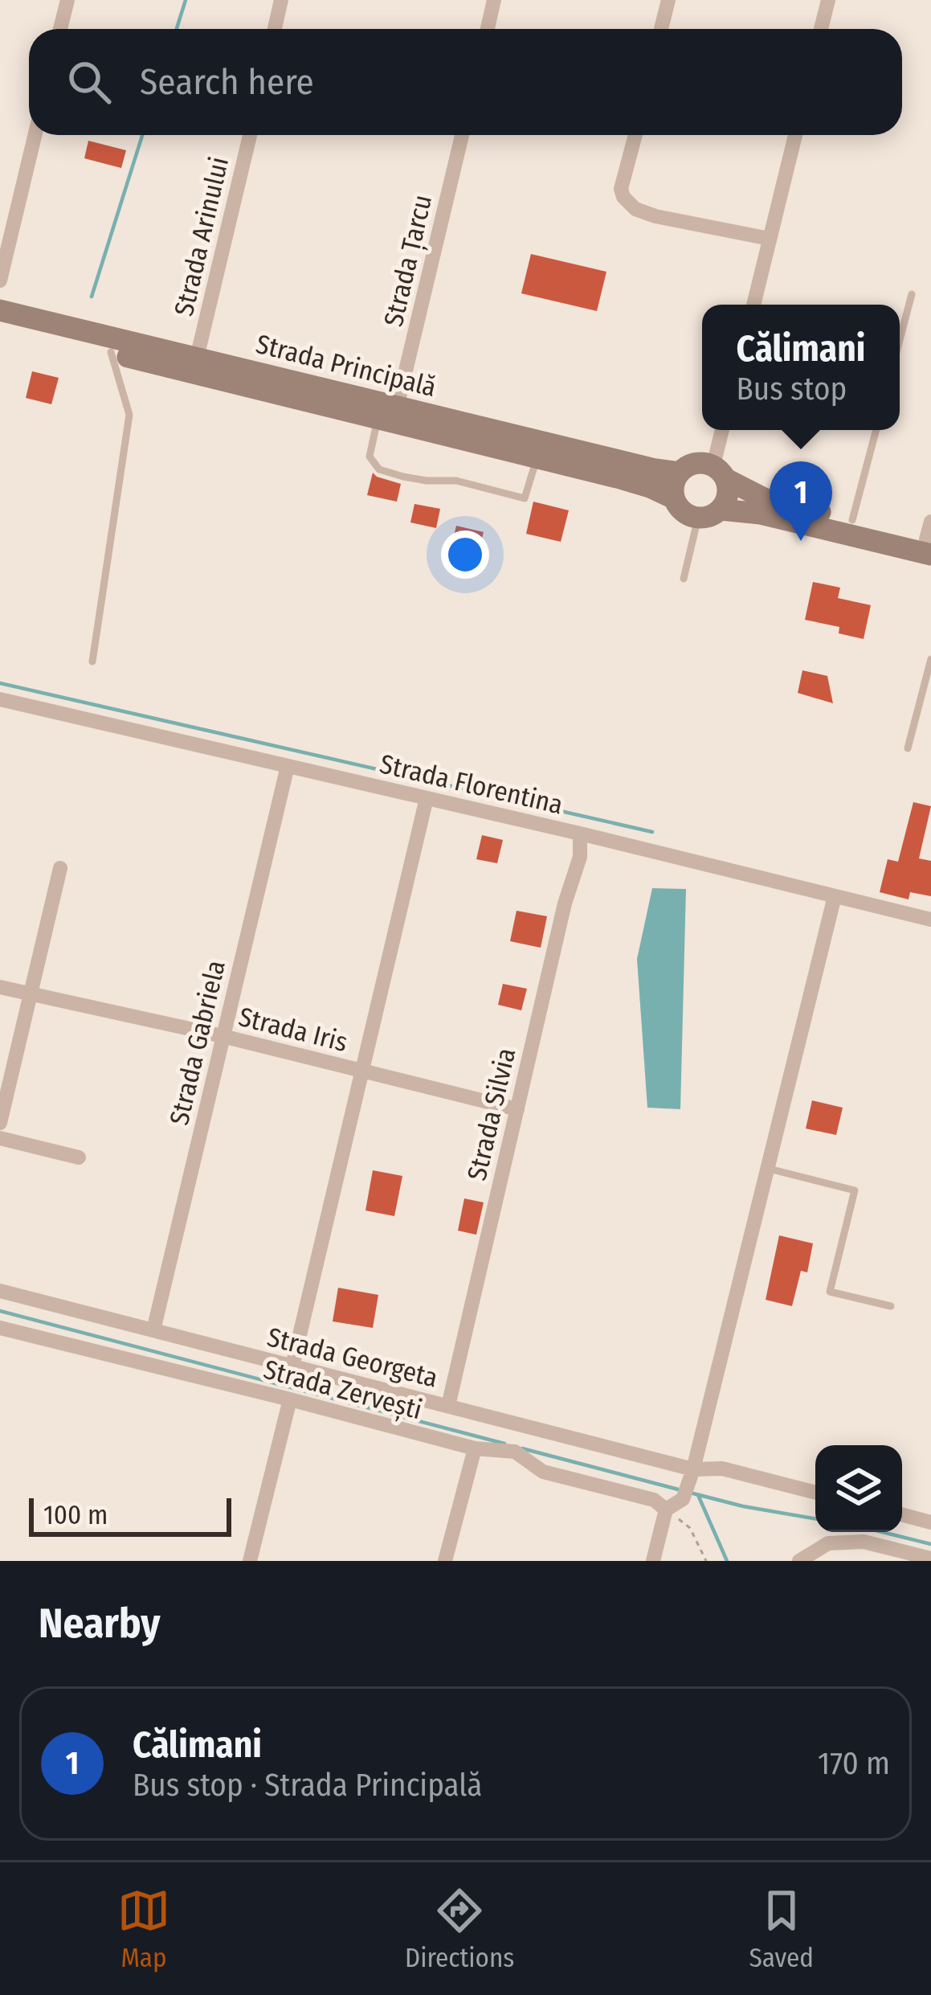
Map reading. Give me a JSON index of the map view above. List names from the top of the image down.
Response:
{
  "streets": {
    "main road": ["Strada Principală"],
    "street": [
      "Strada Arinului",
      "Strada Țarcu",
      "Strada Florentina",
      "Strada Iris",
      "Strada Gabriela",
      "Strada Silvia",
      "Strada Georgeta",
      "Strada Zervești"
    ]
  },
  "crossings": [
    ["Strada Arinului", "Strada Principală"],
    ["Strada Țarcu", "Strada Principală"],
    ["Strada Florentina", "Strada Gabriela"],
    ["Strada Florentina", "Strada Silvia"],
    ["Strada Iris", "Strada Gabriela"],
    ["Strada Iris", "Strada Silvia"],
    ["Strada Gabriela", "Strada Georgeta"],
    ["Strada Silvia", "Strada Georgeta"]
  ],
  "scale_bar": "100 m",
  "page": {
    "search": "Search here",
    "popup": ["Călimani", "Bus stop"],
    "pins": "1",
    "scale": "100 m",
    "heading": "Nearby",
    "list": [
      {
        "mark": "1",
        "name": "Călimani",
        "note": "Bus stop · Strada Principală",
        "value": "170 m"
      }
    ],
    "nav": ["Map", "Directions", "Saved"]
  }
}
